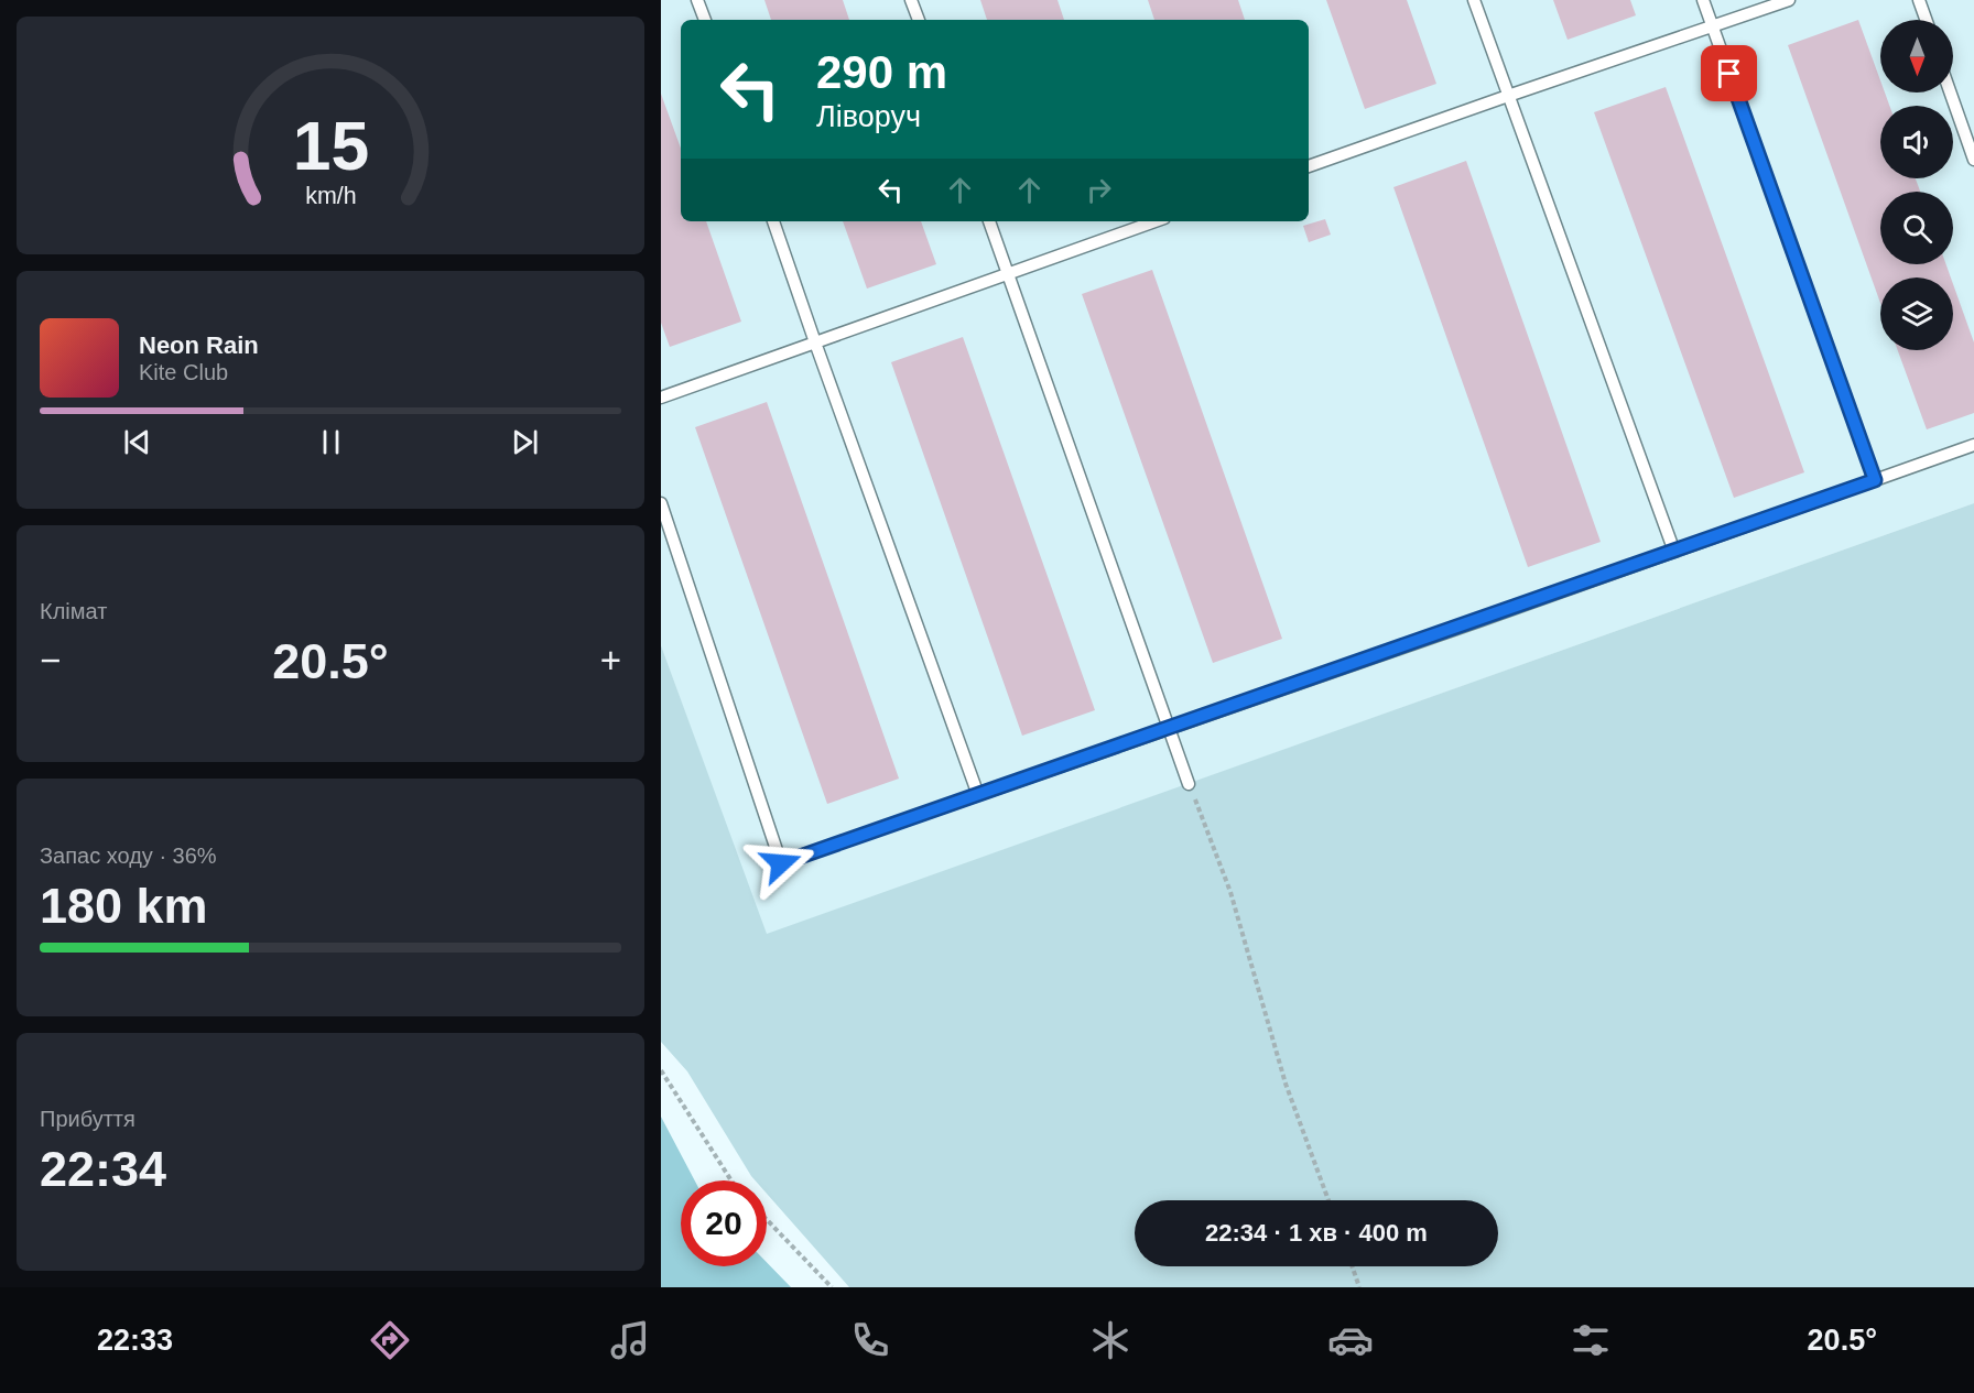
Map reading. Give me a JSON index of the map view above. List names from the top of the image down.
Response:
{
  "north": "bottom",
  "page": {
    "turn": ["290 m", "Ліворуч"],
    "song": ["Neon Rain", "Kite Club"],
    "tile": [
      "Клімат",
      ["Запас ходу · 36%", "180 km"],
      ["Прибуття", "22:34"]
    ],
    "heat": ["−", "20.5°", "+"],
    "limit": "20",
    "trip": "22:34 · 1 хв · 400 m",
    "tabs": ["22:33", "20.5°"],
    "gauge": ["15", "km/h"]
  }
}
